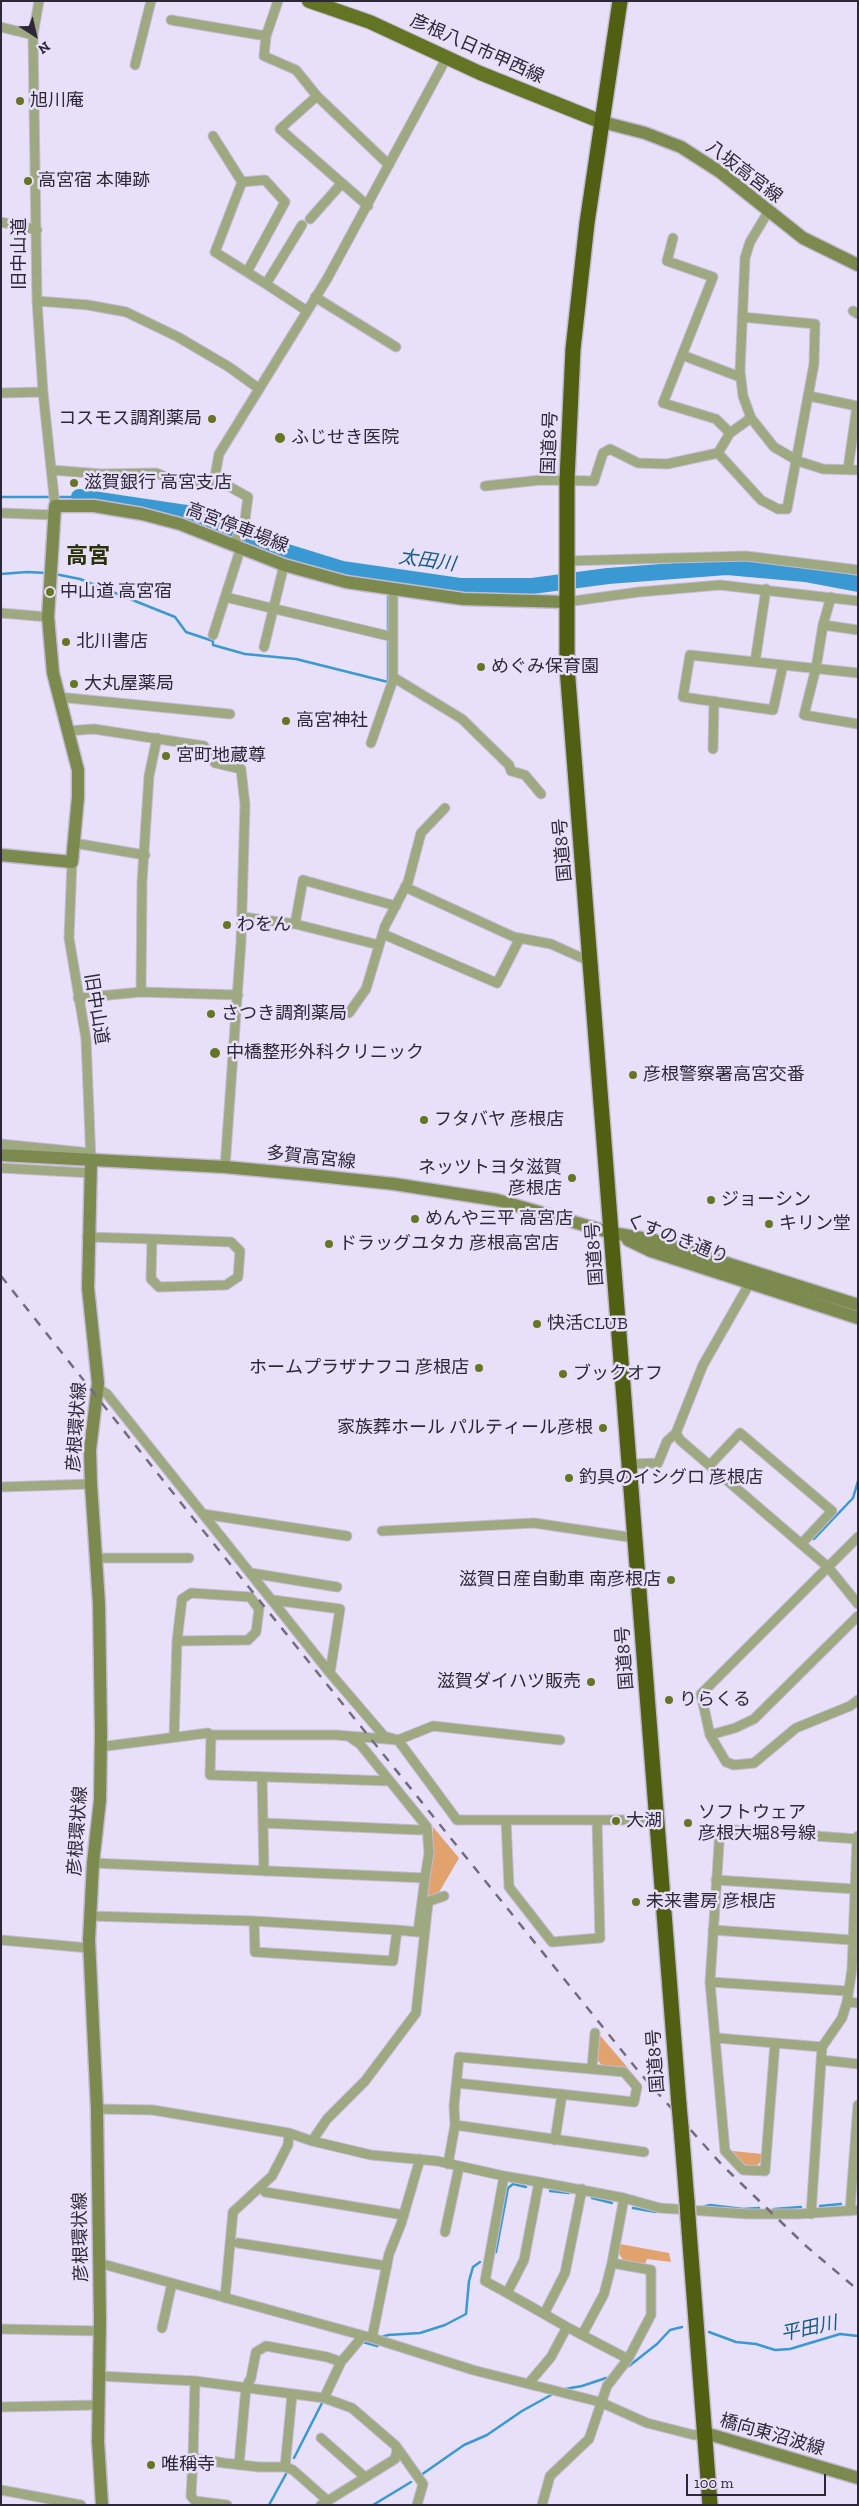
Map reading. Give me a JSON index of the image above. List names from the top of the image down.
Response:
{
  "streets": {
    "highway": ["国道8号"],
    "main road": [
      "彦根八日市甲西線",
      "八坂高宮線",
      "高宮停車場線",
      "多賀高宮線",
      "くすのき通り",
      "彦根環状線",
      "橋向東沼波線"
    ],
    "street": ["旧中山道"]
  },
  "crossings": [
    ["彦根八日市甲西線", "八坂高宮線"],
    ["彦根八日市甲西線", "国道8号"],
    ["八坂高宮線", "国道8号"],
    ["旧中山道", "高宮停車場線"],
    ["旧中山道", "多賀高宮線"],
    ["旧中山道", "彦根環状線"],
    ["国道8号", "高宮停車場線"],
    ["国道8号", "多賀高宮線"],
    ["国道8号", "くすのき通り"],
    ["国道8号", "橋向東沼波線"],
    ["多賀高宮線", "くすのき通り"],
    ["多賀高宮線", "彦根環状線"]
  ],
  "districts": ["高宮"],
  "water": ["太田川", "平田川"],
  "places": [
    "旭川庵",
    "高宮宿 本陣跡",
    "コスモス調剤薬局",
    "ふじせき医院",
    "滋賀銀行 高宮支店",
    "中山道 高宮宿",
    "北川書店",
    "めぐみ保育園",
    "大丸屋薬局",
    "高宮神社",
    "宮町地蔵尊",
    "わをん",
    "さつき調剤薬局",
    "中橋整形外科クリニック",
    "彦根警察署高宮交番",
    "フタバヤ 彦根店",
    "ネッツトヨタ滋賀 彦根店",
    "ジョーシン",
    "めんや三平 高宮店",
    "キリン堂",
    "ドラッグユタカ 彦根高宮店",
    "快活CLUB",
    "ホームプラザナフコ 彦根店",
    "ブックオフ",
    "家族葬ホール パルティール彦根",
    "釣具のイシグロ 彦根店",
    "滋賀日産自動車 南彦根店",
    "滋賀ダイハツ販売",
    "りらくる",
    "大湖",
    "ソフトウェア 彦根大堀8号線",
    "未来書房 彦根店",
    "唯稱寺"
  ],
  "scale_bar": "100 m",
  "north": "bottom right"
}
